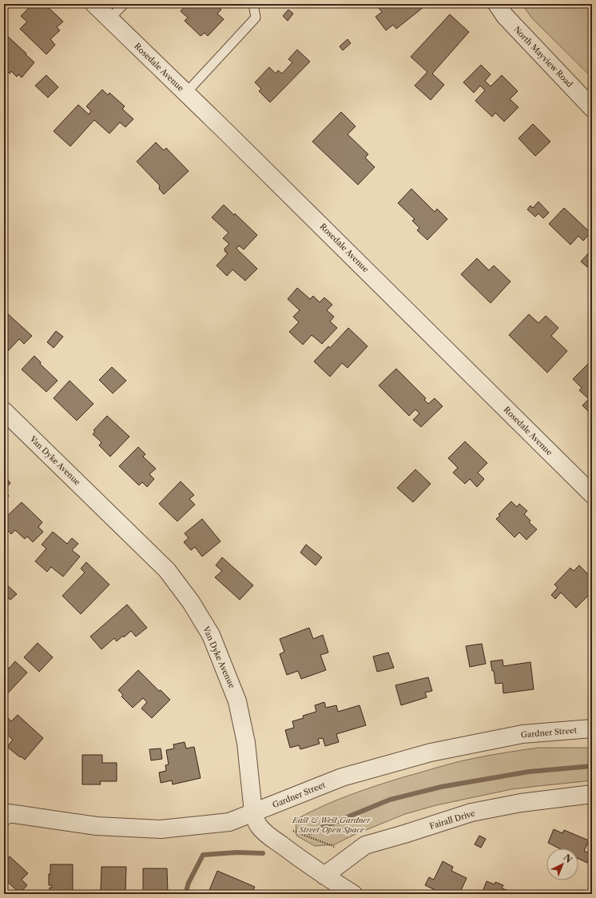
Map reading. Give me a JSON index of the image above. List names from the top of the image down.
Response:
{
  "streets": {
    "street": [
      "North Mayview Road",
      "Rosedale Avenue",
      "Van Dyke Avenue",
      "Gardner Street",
      "Fairall Drive"
    ]
  },
  "crossings": [
    ["Van Dyke Avenue", "Gardner Street"],
    ["Van Dyke Avenue", "Fairall Drive"]
  ],
  "parks": ["East & West Gardner Street Open Space"],
  "north": "top right"
}
